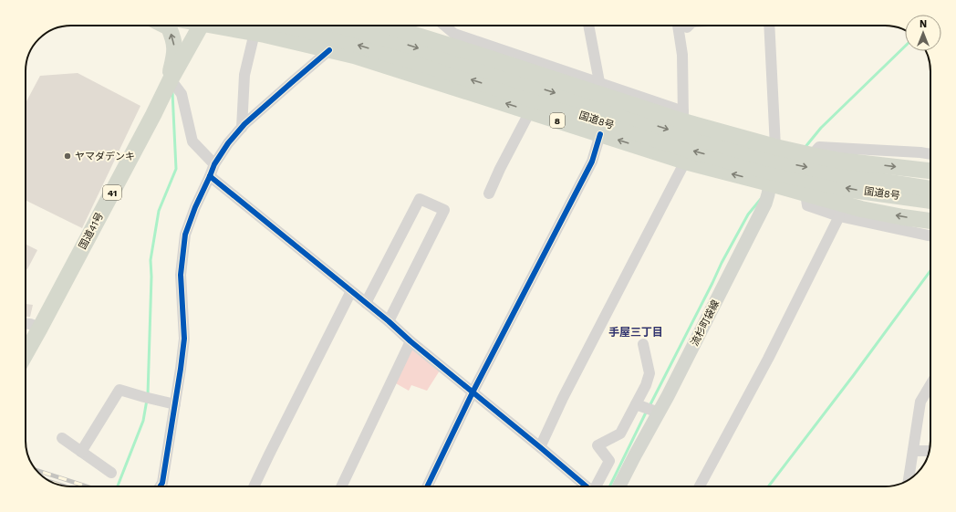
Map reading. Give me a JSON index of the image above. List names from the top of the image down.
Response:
{
  "streets": {
    "highway": [
      "8",
      "国道8号",
      "41",
      "国道41号"
    ],
    "main road": ["流杉町袋線"]
  },
  "crossings": [
    ["8", "国道8号"],
    ["8", "流杉町袋線"]
  ],
  "districts": ["手屋三丁目"],
  "places": ["ヤマダデンキ"],
  "north": "top"
}
